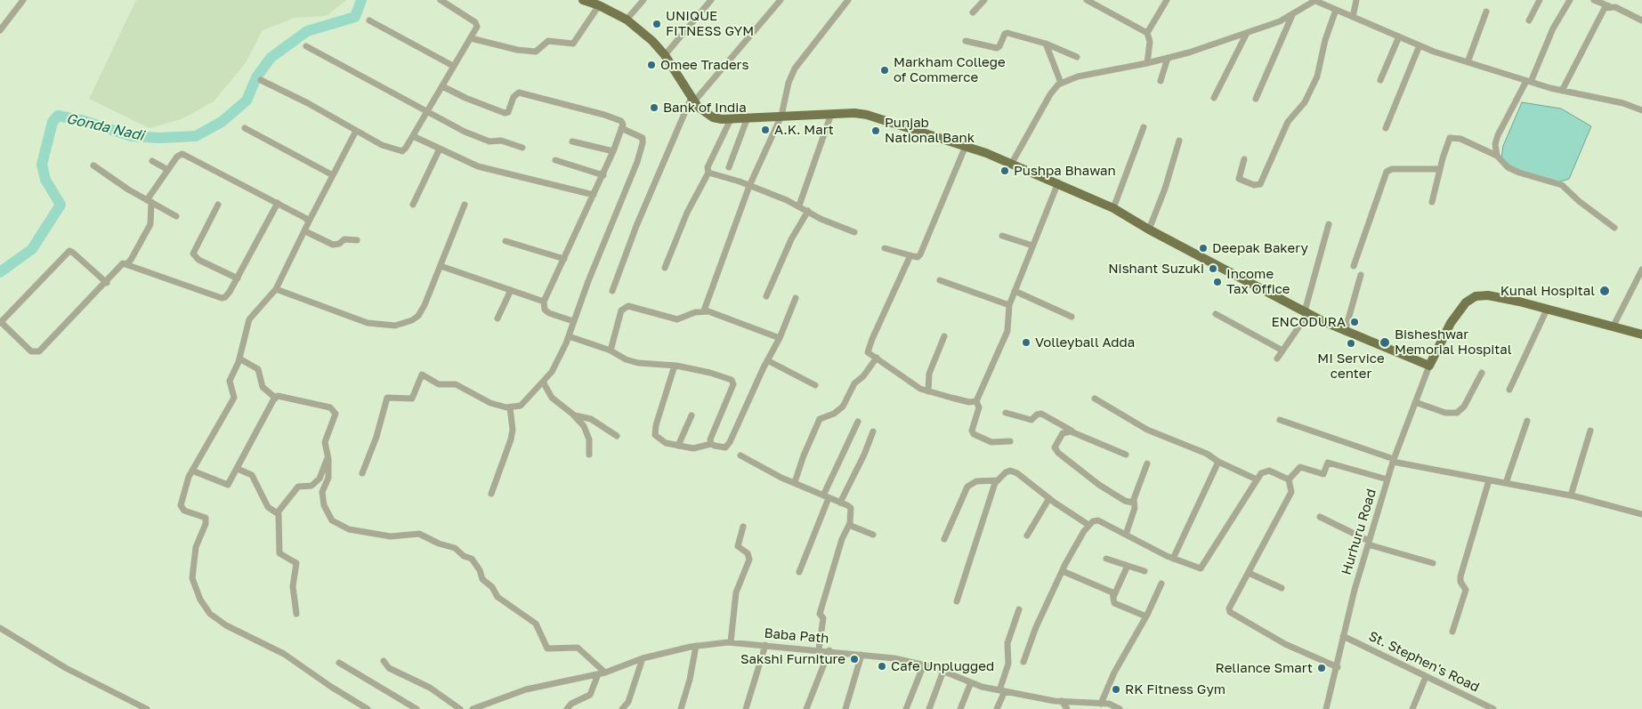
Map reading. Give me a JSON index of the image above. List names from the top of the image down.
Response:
{
  "streets": {
    "street": ["Hurhuru Road", "Baba Path", "St. Stephen's Road"]
  },
  "crossings": [
    ["Hurhuru Road", "St. Stephen's Road"]
  ],
  "water": ["Gonda Nadi"],
  "places": [
    "UNIQUE FITNESS GYM",
    "Omee Traders",
    "Markham College of Commerce",
    "Bank of India",
    "A.K. Mart",
    "Punjab National Bank",
    "Pushpa Bhawan",
    "Deepak Bakery",
    "Nishant Suzuki",
    "Income Tax Office",
    "Kunal Hospital",
    "ENCODURA",
    "Volleyball Adda",
    "Bisheshwar Memorial Hospital",
    "MI Service center",
    "Sakshi Furniture",
    "Cafe Unplugged",
    "Reliance Smart",
    "RK Fitness Gym"
  ]
}
